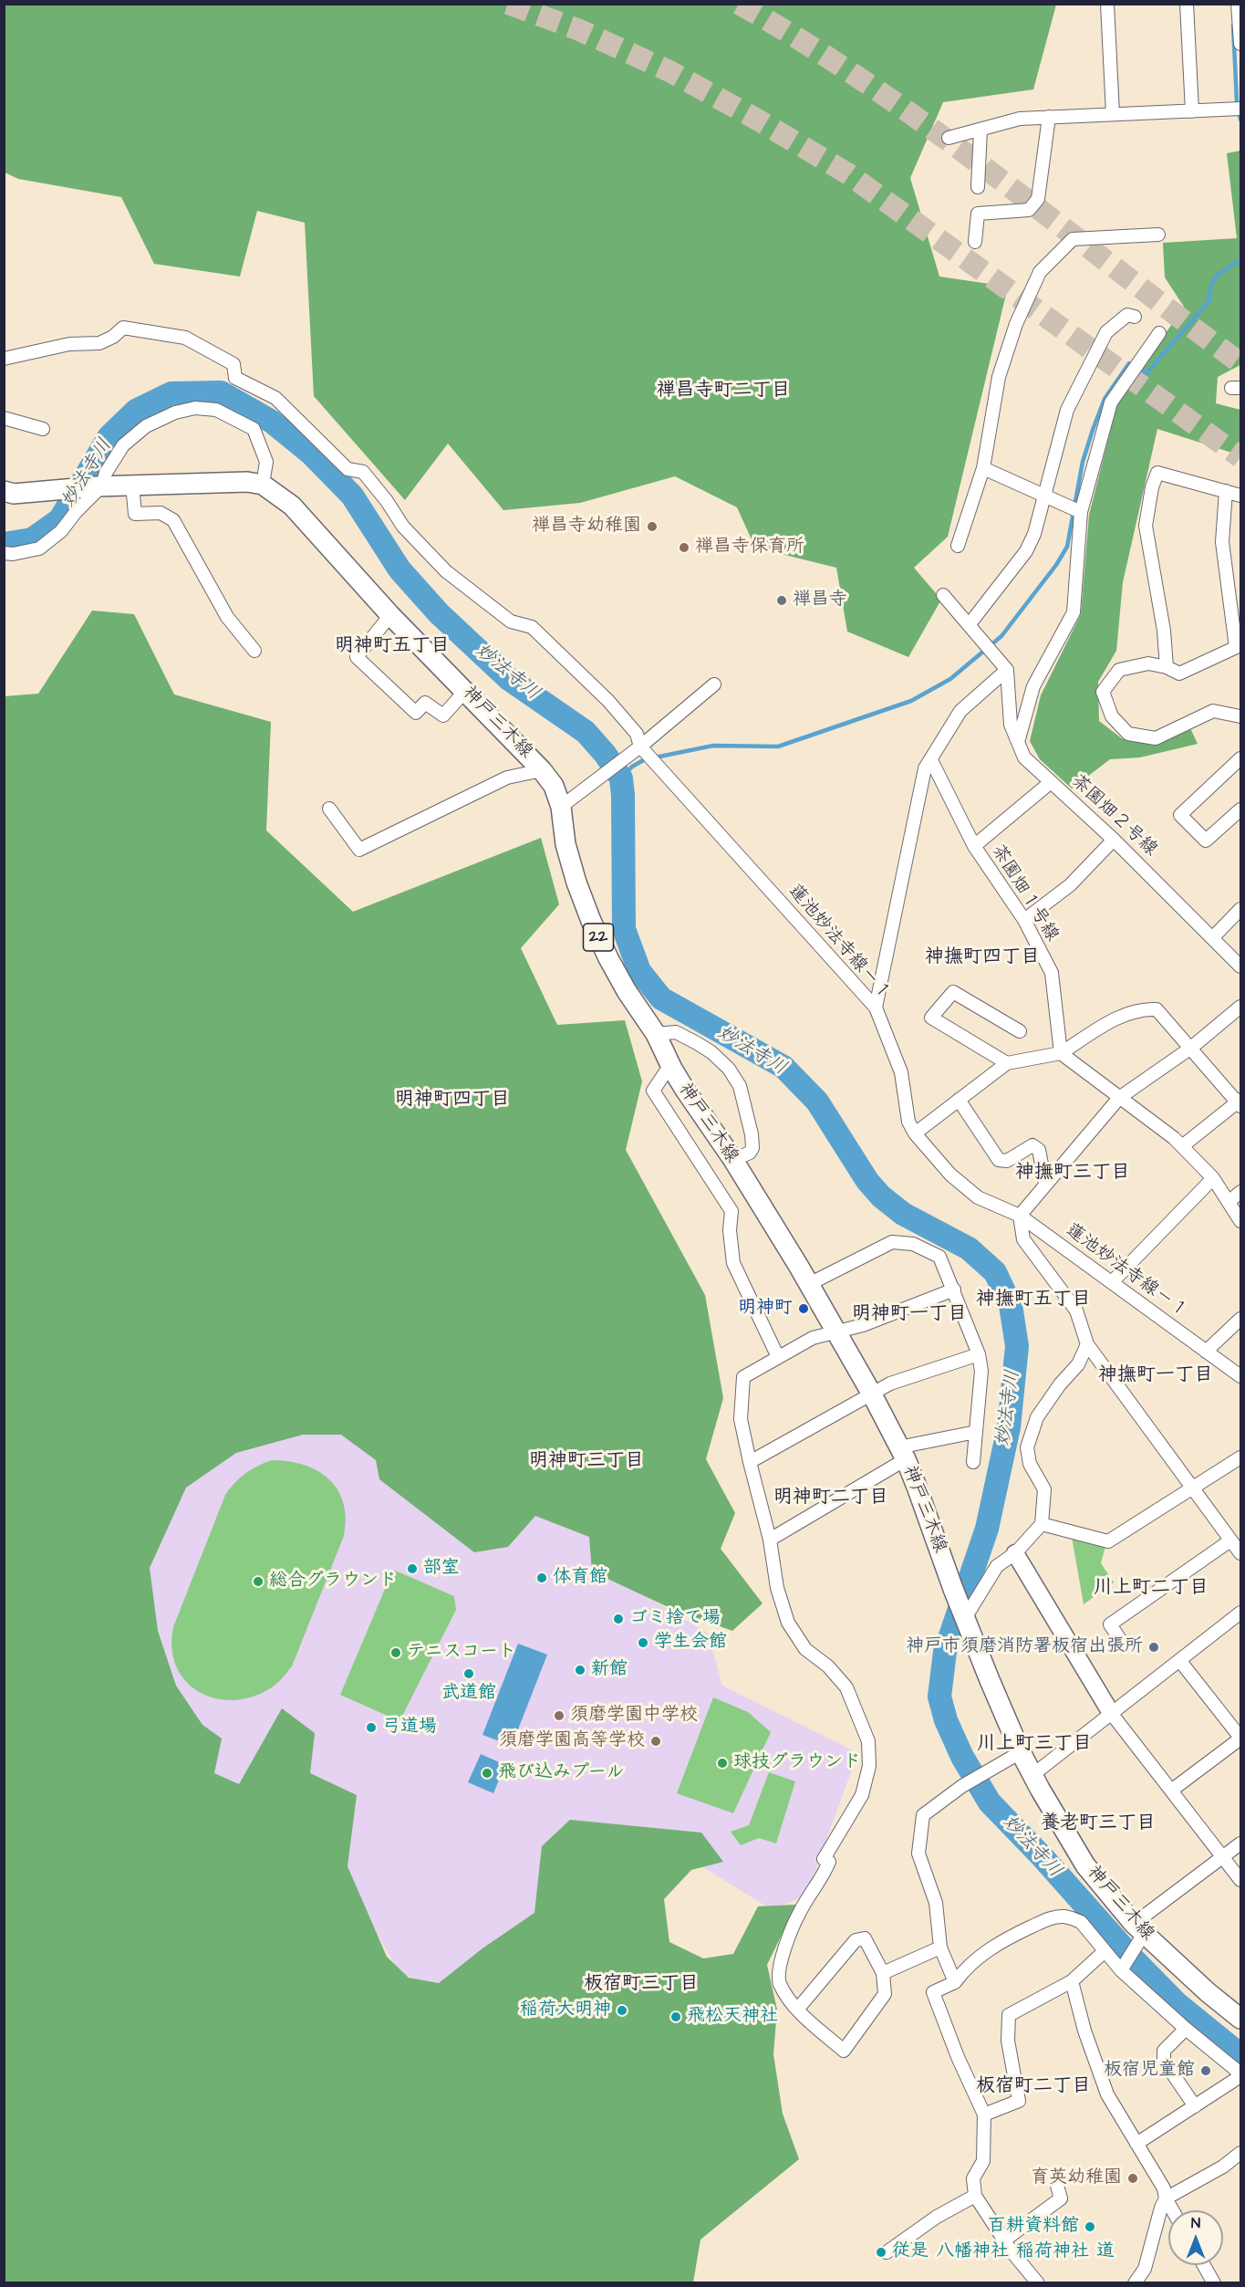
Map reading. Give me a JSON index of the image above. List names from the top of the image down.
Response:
{
  "streets": {
    "main road": ["神戸三木線", "22"],
    "street": ["茶園畑２号線", "茶園畑１号線", "蓮池妙法寺線－１"]
  },
  "districts": [
    "禅昌寺町二丁目",
    "明神町五丁目",
    "神撫町四丁目",
    "明神町四丁目",
    "神撫町三丁目",
    "神撫町五丁目",
    "明神町一丁目",
    "神撫町一丁目",
    "明神町三丁目",
    "明神町二丁目",
    "川上町二丁目",
    "川上町三丁目",
    "養老町三丁目",
    "板宿町三丁目",
    "板宿町二丁目"
  ],
  "water": ["妙法寺川"],
  "places": [
    "禅昌寺幼稚園",
    "禅昌寺保育所",
    "禅昌寺",
    "明神町",
    "部室",
    "体育館",
    "総合グラウンド",
    "ゴミ捨て場",
    "学生会館",
    "神戸市須磨消防署板宿出張所",
    "テニスコート",
    "新館",
    "武道館",
    "須磨学園中学校",
    "弓道場",
    "須磨学園高等学校",
    "球技グラウンド",
    "飛び込みプール",
    "稲荷大明神",
    "飛松天神社",
    "板宿児童館",
    "育英幼稚園",
    "百耕資料館",
    "従是 八幡神社 稲荷神社 道"
  ],
  "north": "top"
}
